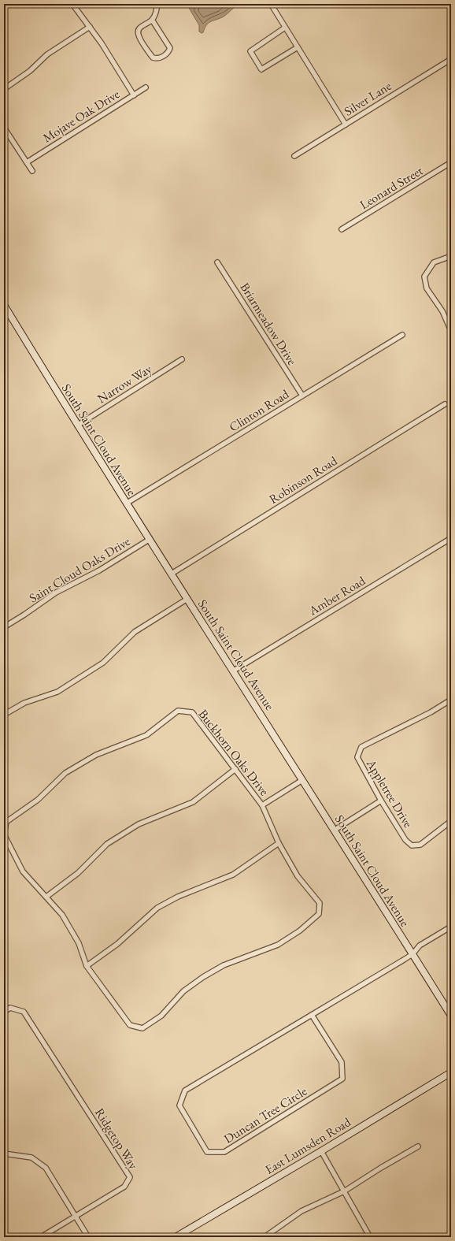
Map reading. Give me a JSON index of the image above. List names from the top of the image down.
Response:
{
  "streets": {
    "street": [
      "Silver Lane",
      "Mojave Oak Drive",
      "Leonard Street",
      "Briarmeadow Drive",
      "Narrow Way",
      "Clinton Road",
      "South Saint Cloud Avenue",
      "Robinson Road",
      "Saint Cloud Oaks Drive",
      "Amber Road",
      "Buckhorn Oaks Drive",
      "Appletree Drive",
      "Duncan Tree Circle",
      "Ridgetop Way",
      "East Lumsden Road"
    ]
  },
  "crossings": [
    ["Briarmeadow Drive", "Clinton Road"],
    ["Narrow Way", "South Saint Cloud Avenue"],
    ["Clinton Road", "South Saint Cloud Avenue"],
    ["South Saint Cloud Avenue", "Robinson Road"],
    ["South Saint Cloud Avenue", "Saint Cloud Oaks Drive"],
    ["South Saint Cloud Avenue", "Amber Road"],
    ["South Saint Cloud Avenue", "Buckhorn Oaks Drive"],
    ["South Saint Cloud Avenue", "Duncan Tree Circle"]
  ]
}
